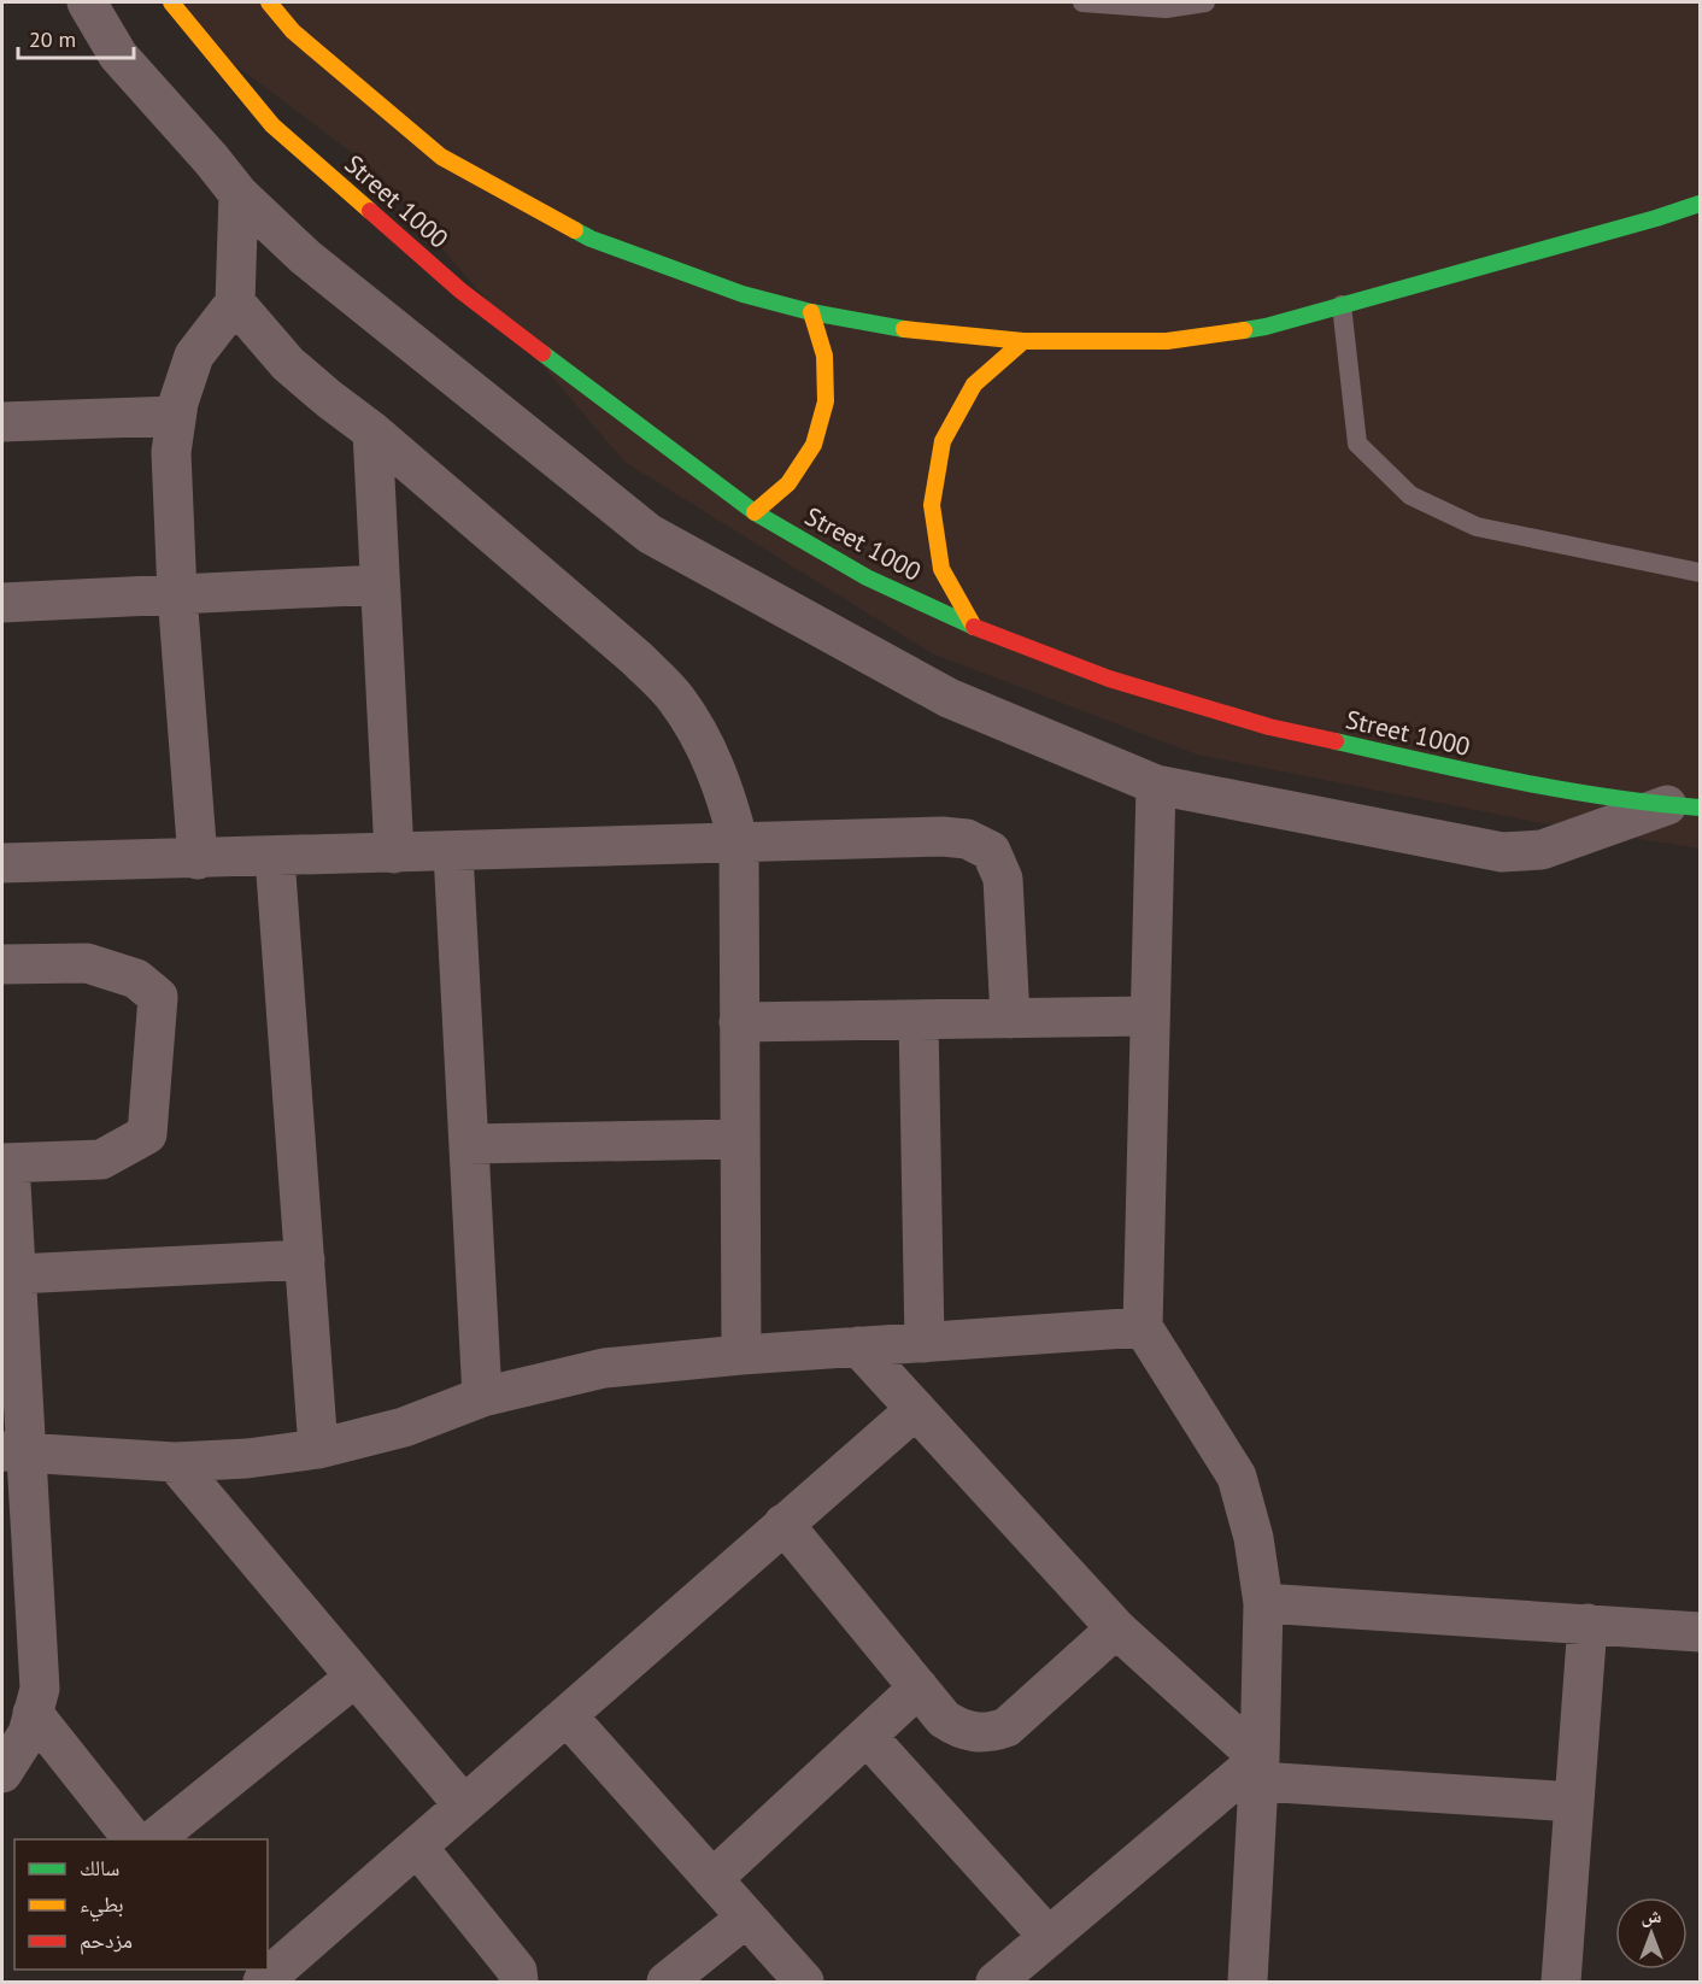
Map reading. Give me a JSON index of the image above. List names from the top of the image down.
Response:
{
  "streets": {
    "street": ["Street 1000"]
  },
  "legend": ["سالك", "بطيء", "مزدحم"],
  "scale_bar": "20 m",
  "north": "top"
}
